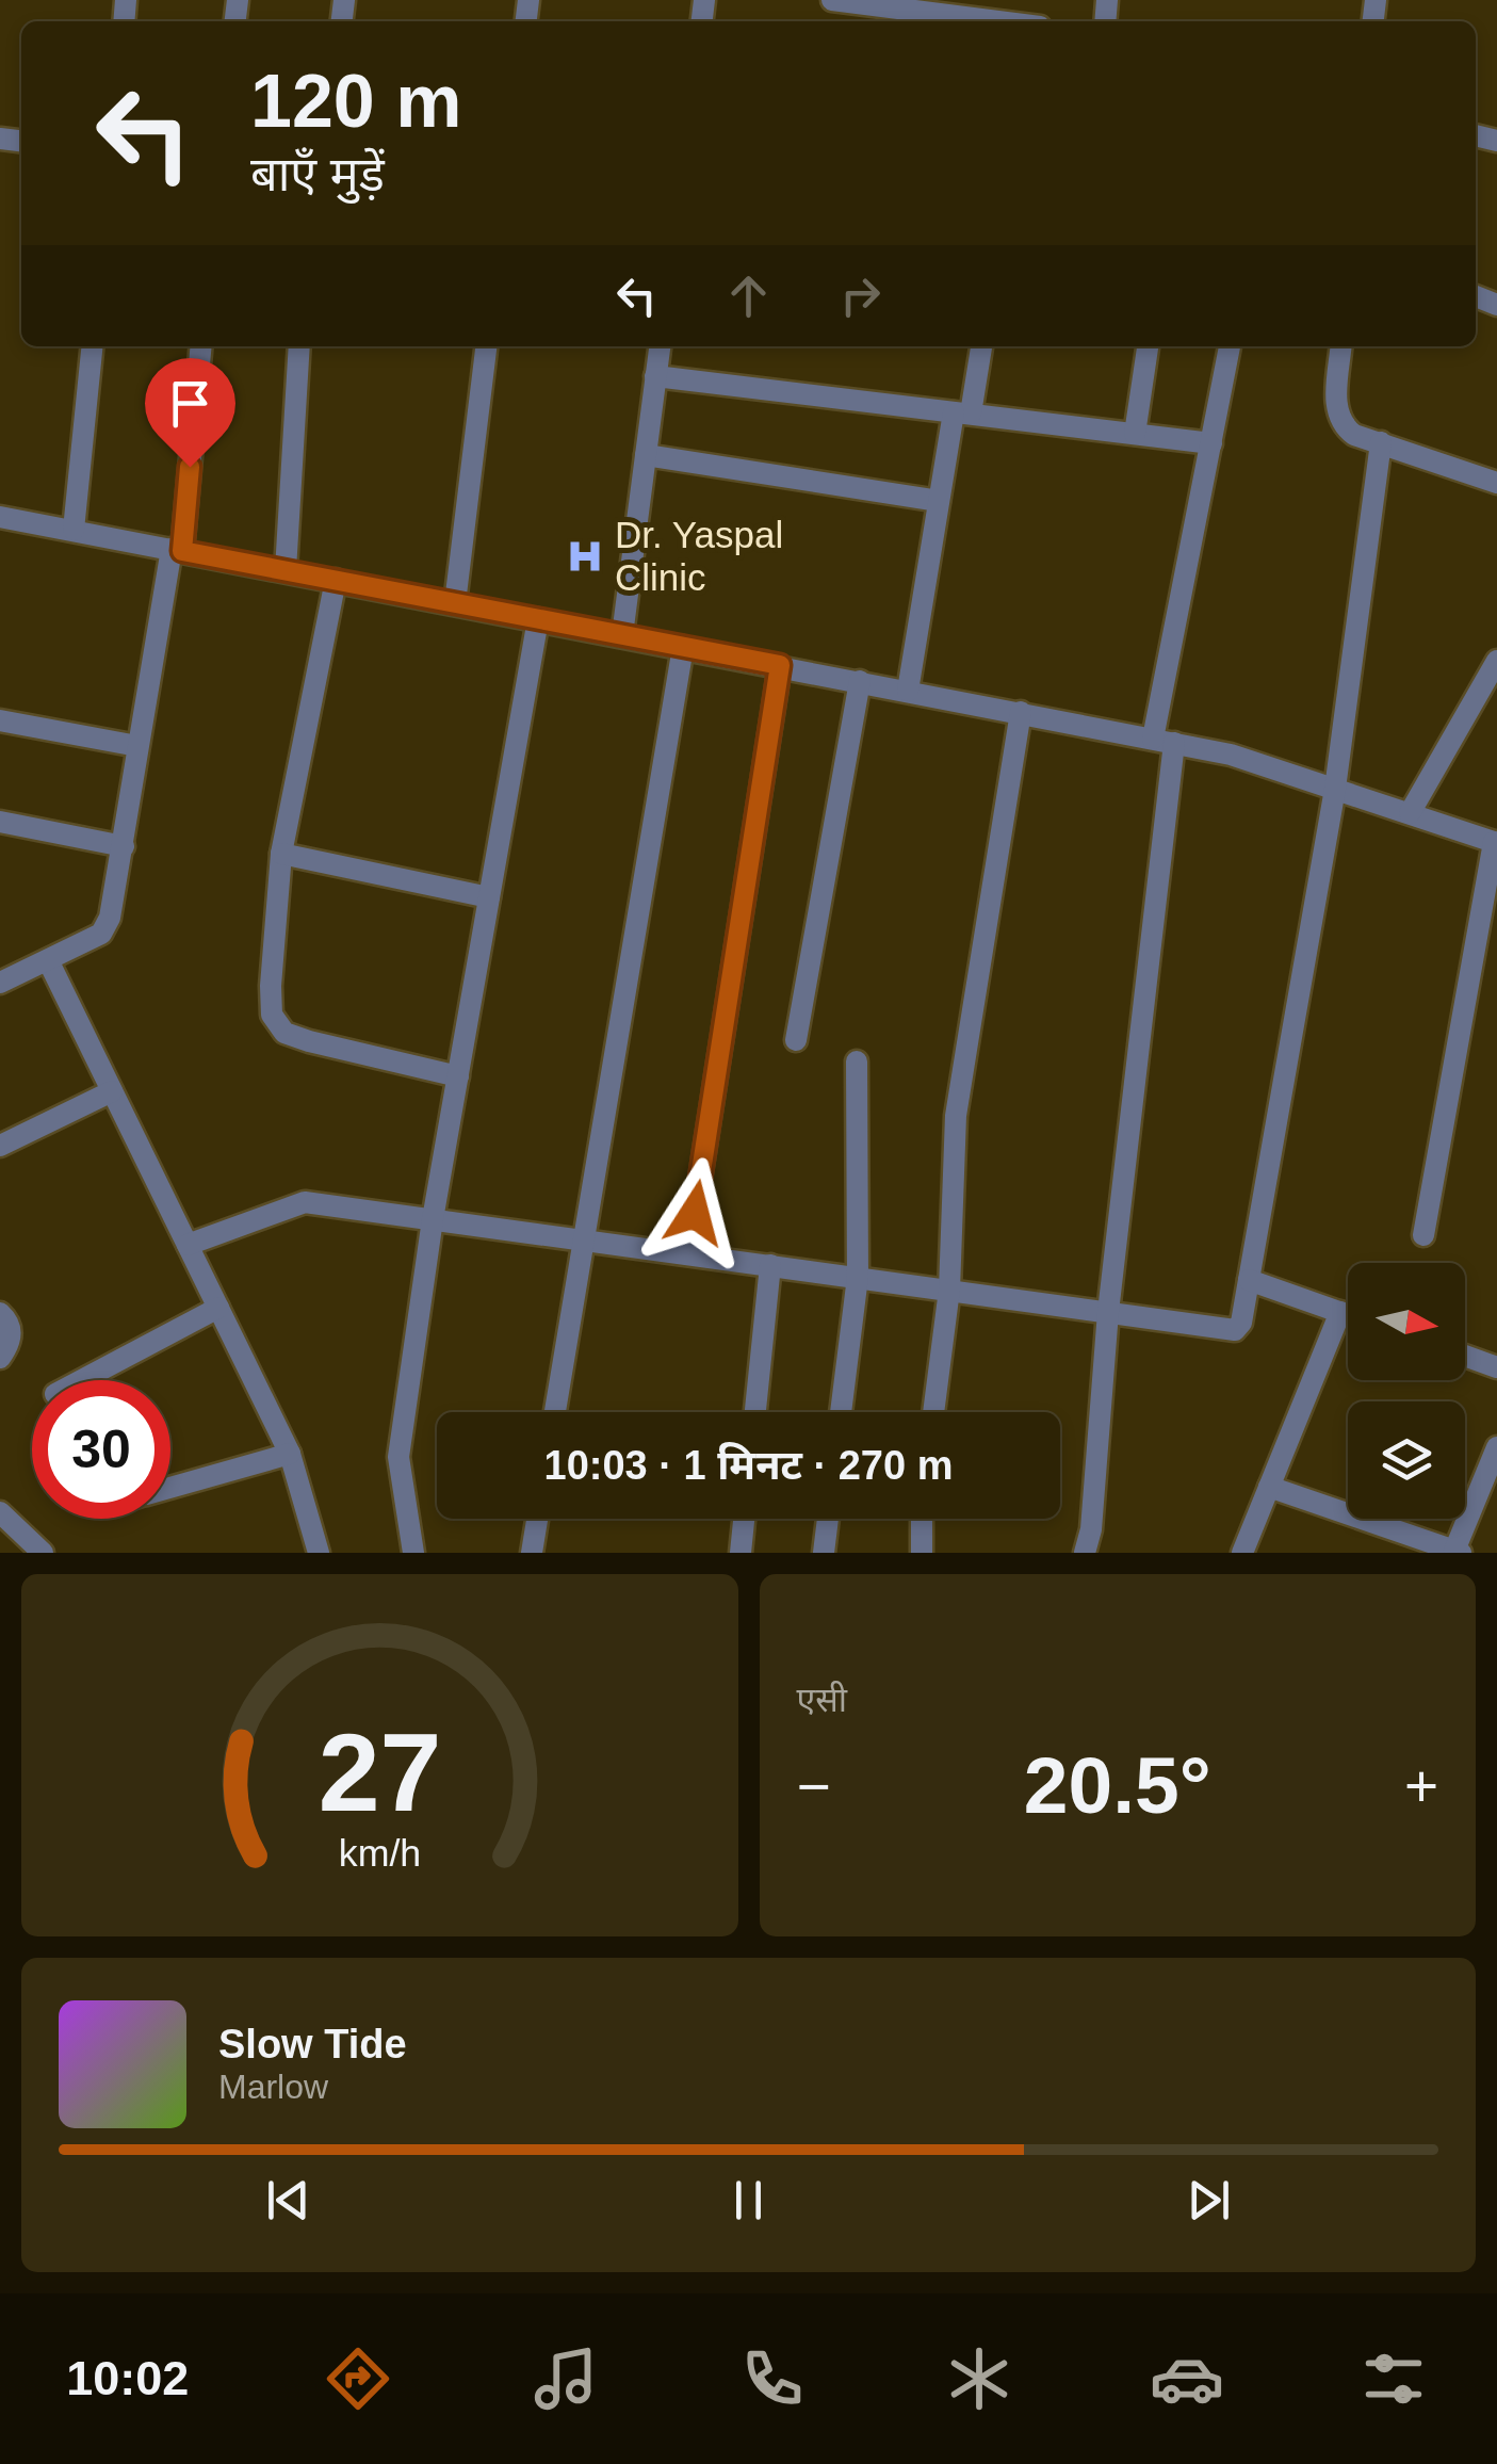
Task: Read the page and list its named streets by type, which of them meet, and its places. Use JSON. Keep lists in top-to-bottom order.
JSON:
{
  "places": {
    "hospital": ["Dr. Yaspal Clinic"]
  },
  "north": "right",
  "page": {
    "turn": ["120 m", "बाएँ मुड़ें"],
    "limit": "30",
    "trip": "10:03 · 1 मिनट · 270 m",
    "tile": "एसी",
    "heat": ["−", "20.5°", "+"],
    "song": ["Slow Tide", "Marlow"],
    "tabs": "10:02",
    "gauge": ["27", "km/h"]
  }
}
